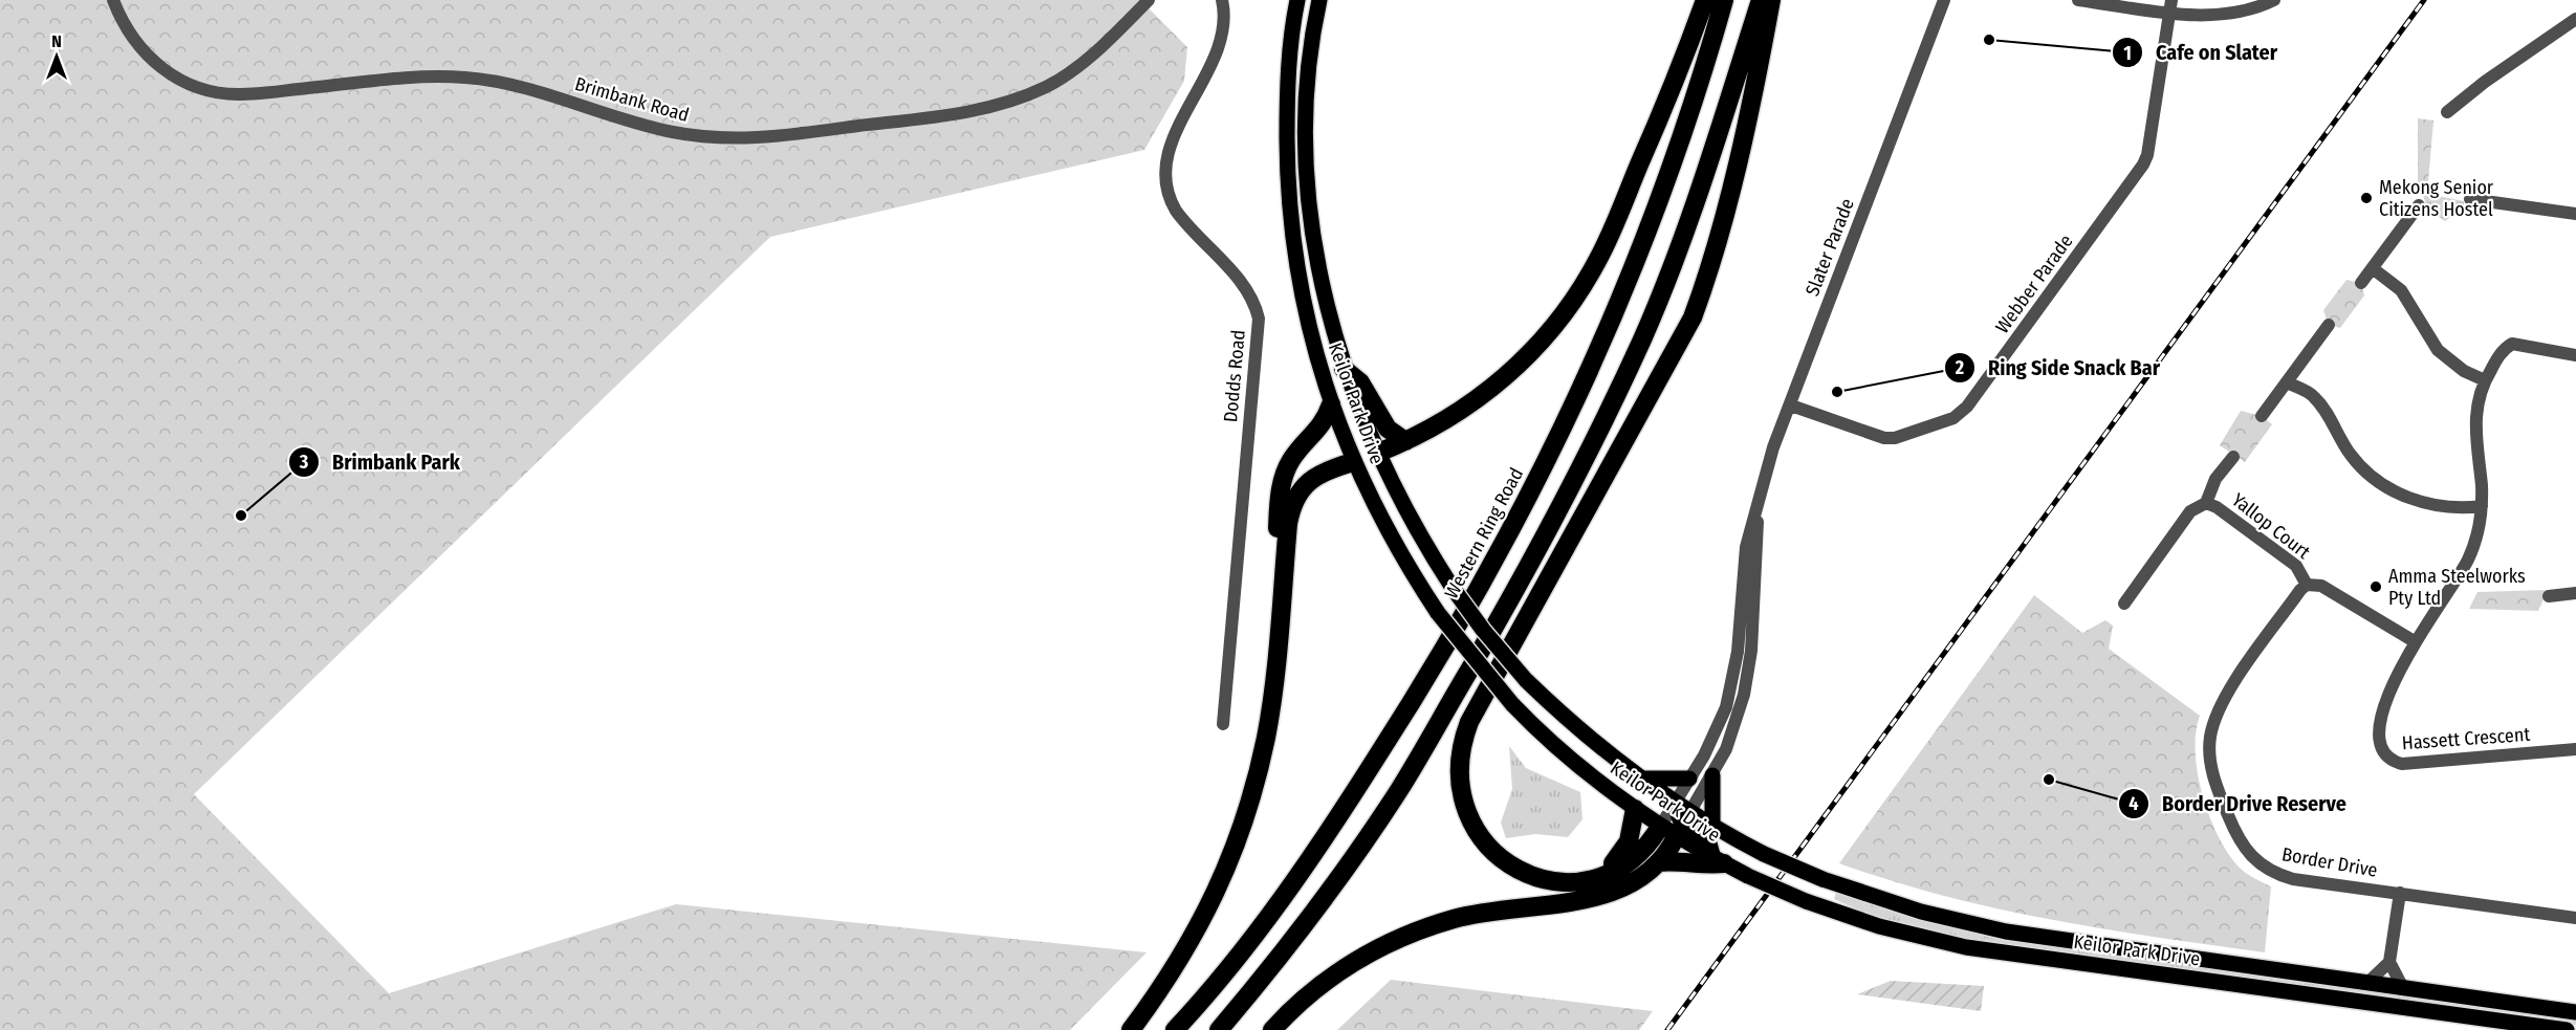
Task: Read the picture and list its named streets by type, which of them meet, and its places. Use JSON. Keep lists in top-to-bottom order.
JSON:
{
  "streets": {
    "highway": ["Western Ring Road"],
    "main road": ["Keilor Park Drive"],
    "street": [
      "Brimbank Road",
      "Slater Parade",
      "Webber Parade",
      "Dodds Road",
      "Yallop Court",
      "Hassett Crescent",
      "Border Drive"
    ]
  },
  "crossings": [
    ["Slater Parade", "Webber Parade"],
    ["Slater Parade", "Keilor Park Drive"],
    ["Yallop Court", "Border Drive"]
  ],
  "places": [
    "Cafe on Slater",
    "Mekong Senior Citizens Hostel",
    "Ring Side Snack Bar",
    "Brimbank Park",
    "Amma Steelworks Pty Ltd",
    "Border Drive Reserve"
  ],
  "north": "top"
}
